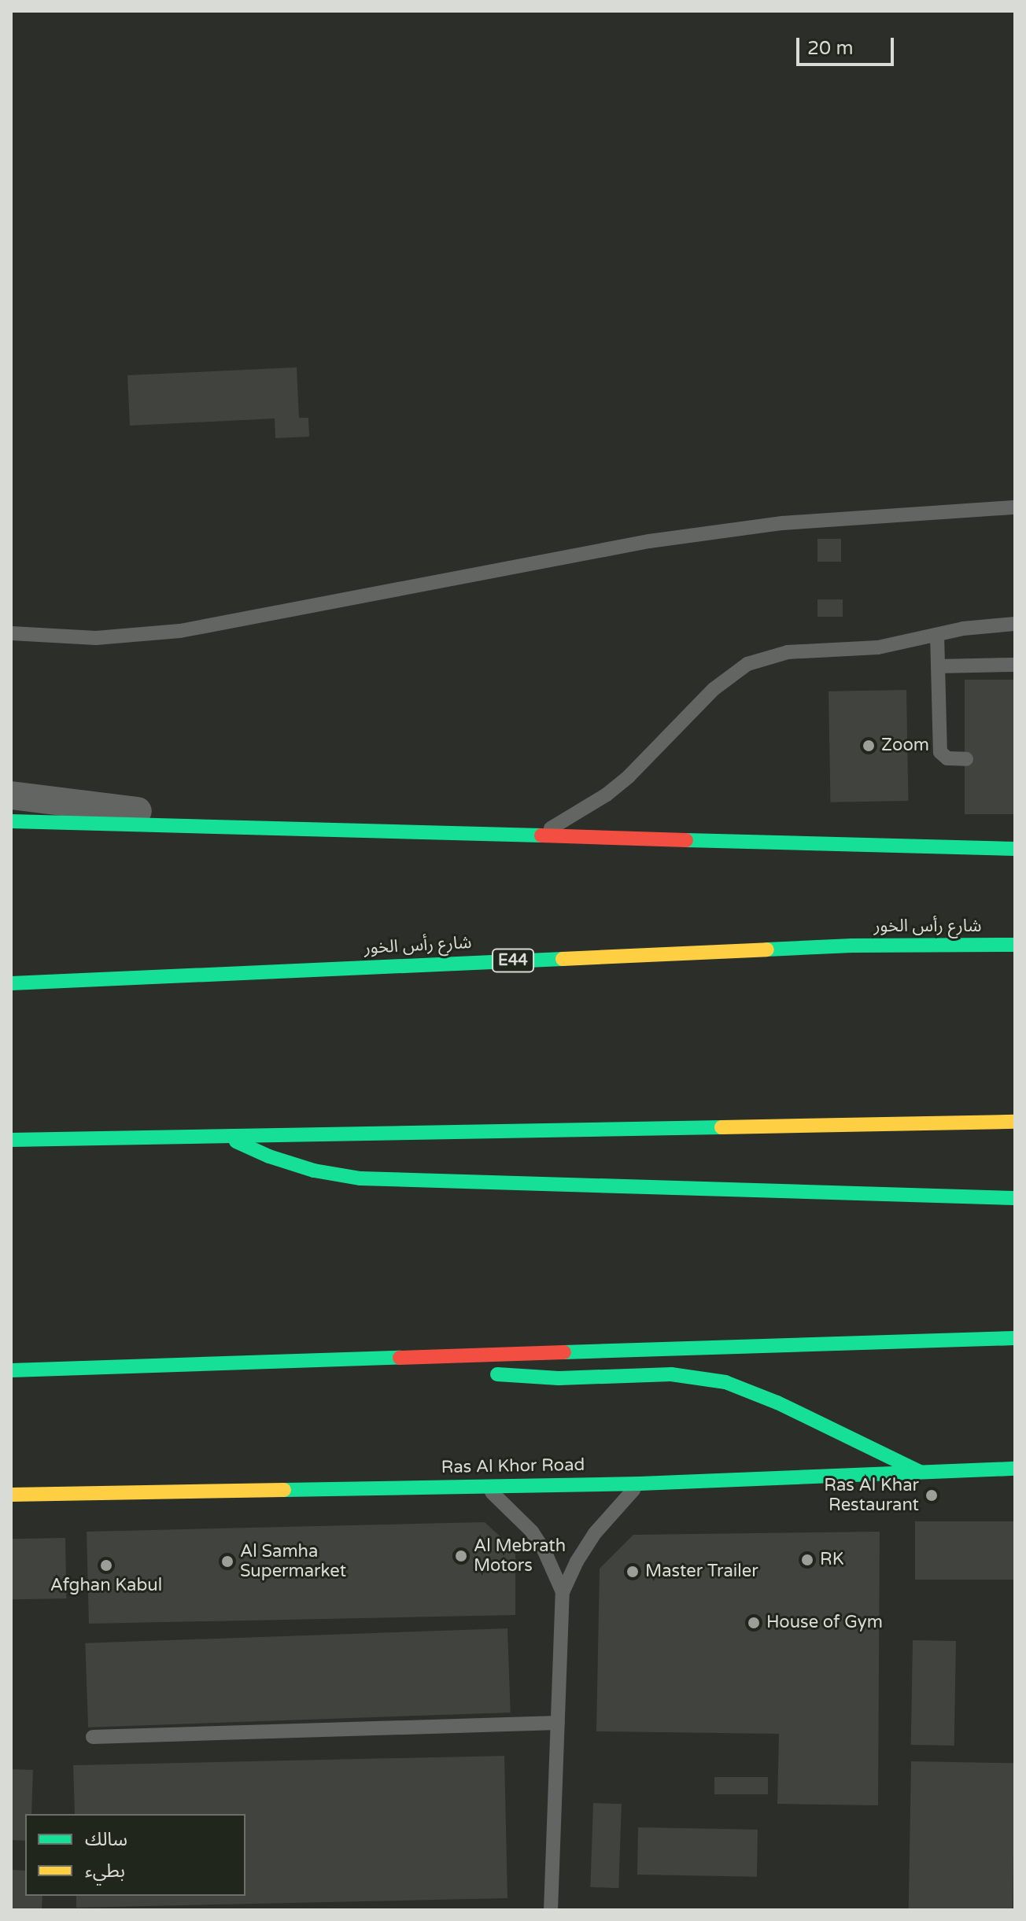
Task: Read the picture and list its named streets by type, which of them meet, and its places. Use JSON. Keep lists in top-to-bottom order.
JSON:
{
  "streets": {
    "main road": ["شارع رأس الخور", "E44", "Ras Al Khor Road"]
  },
  "places": [
    "Zoom",
    "Ras Al Khar Restaurant",
    "Al Mebrath Motors",
    "RK",
    "Al Samha Supermarket",
    "Afghan Kabul",
    "Master Trailer",
    "House of Gym"
  ],
  "legend": ["سالك", "بطيء"],
  "scale_bar": "20 m"
}
